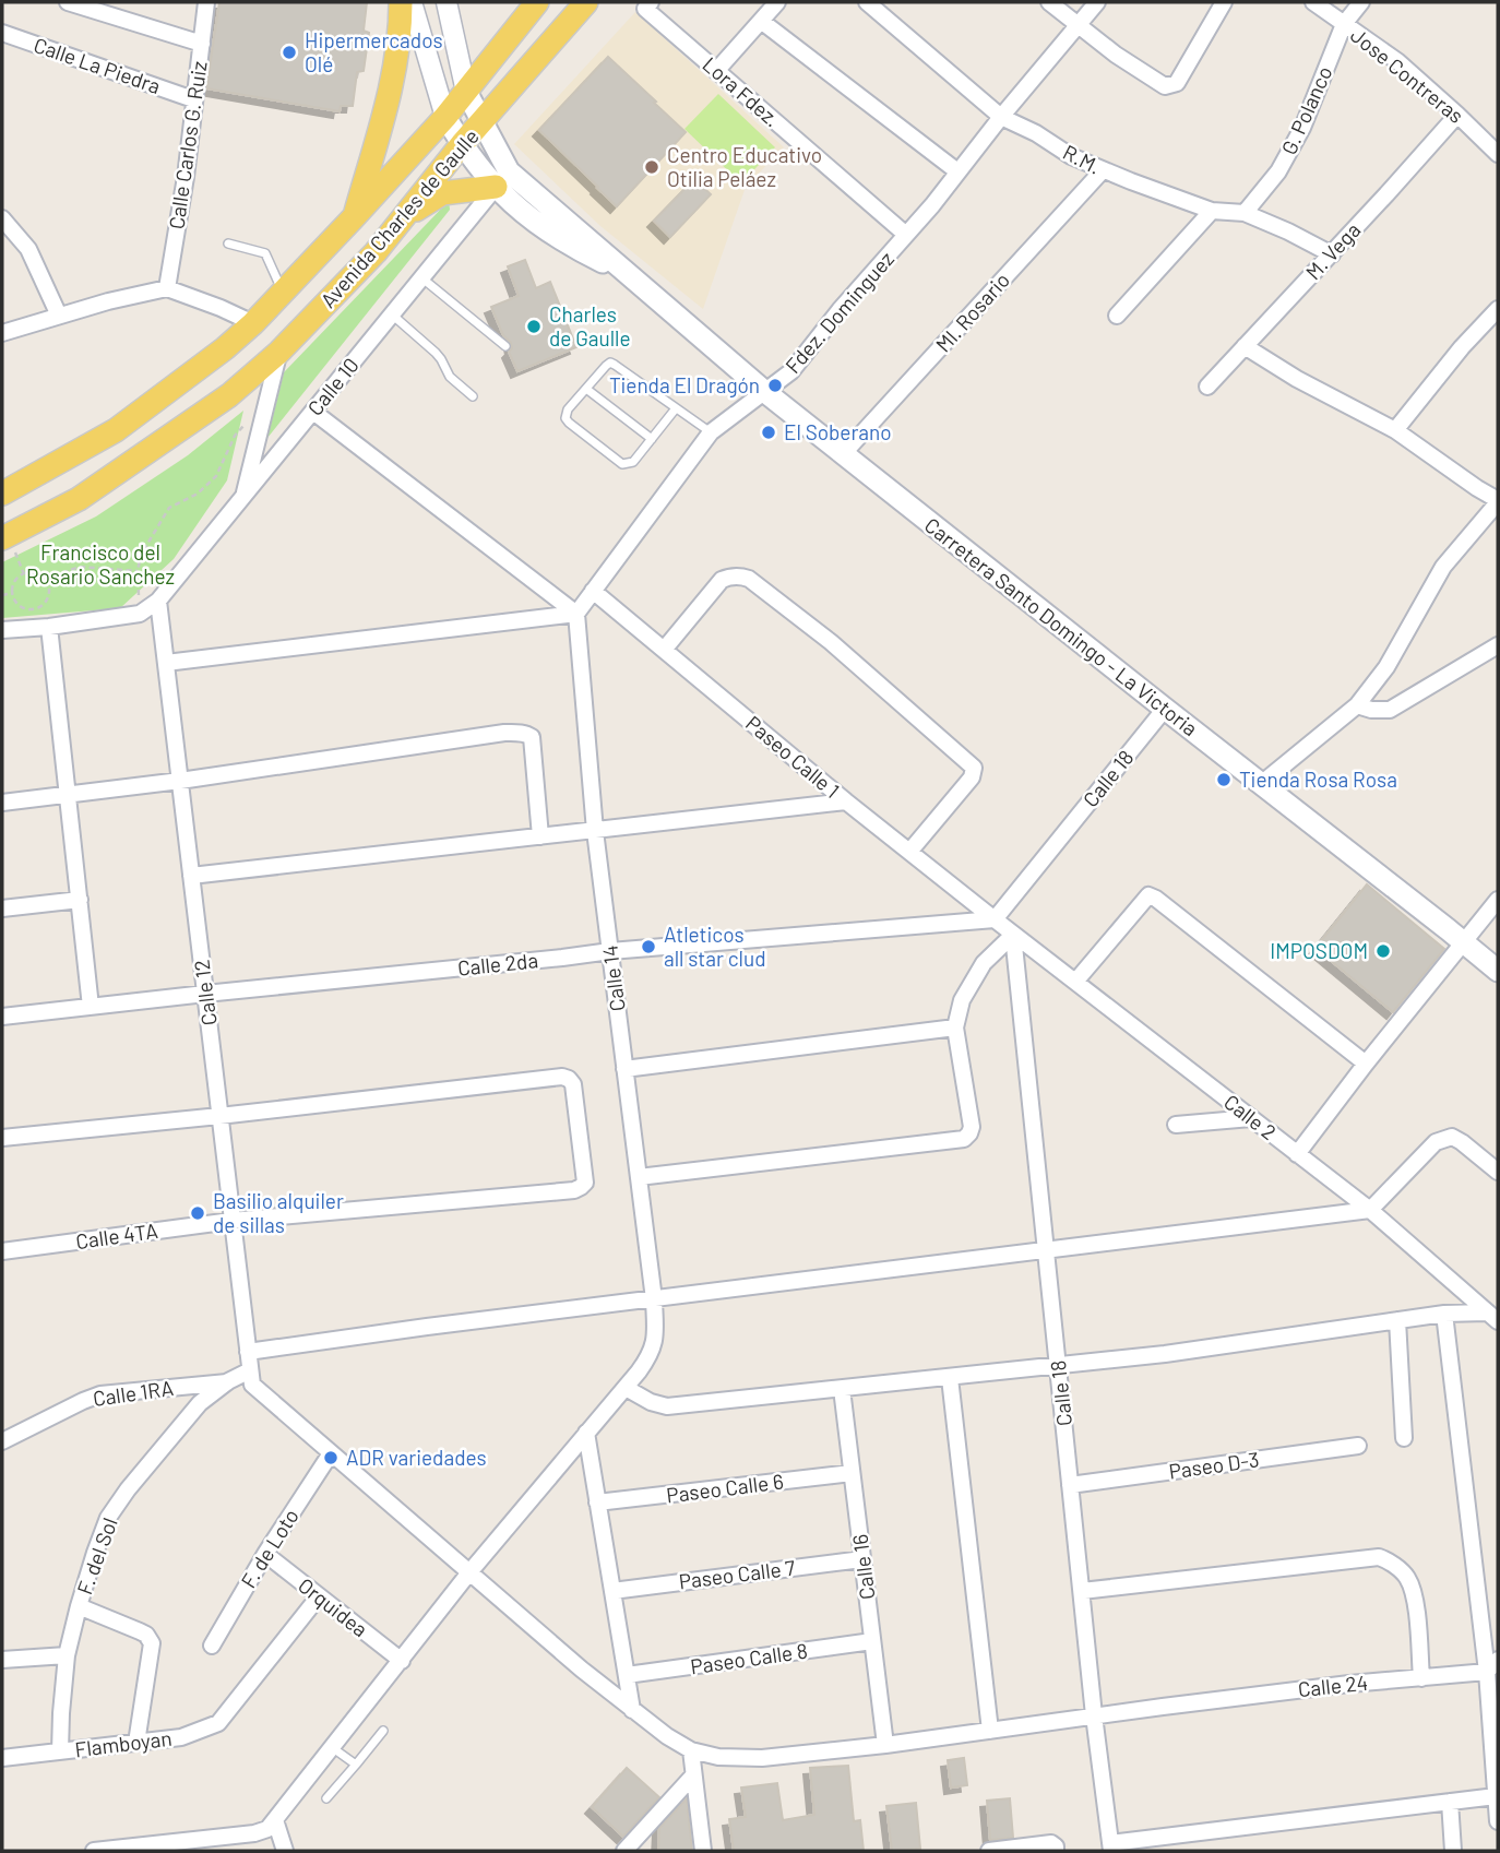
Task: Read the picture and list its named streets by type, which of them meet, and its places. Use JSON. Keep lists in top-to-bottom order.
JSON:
{
  "streets": {
    "main road": ["Avenida Charles de Gaulle", "Carretera Santo Domingo - La Victoria"],
    "street": [
      "Calle La Piedra",
      "Jose Contreras",
      "Lora Fdez.",
      "G. Polanco",
      "Calle Carlos G. Ruiz",
      "R.M.",
      "M. Vega",
      "Fdez. Dominguez",
      "Ml. Rosario",
      "Calle 10",
      "Paseo Calle 1",
      "Calle 18",
      "Calle 2da",
      "Calle 14",
      "Calle 12",
      "Calle 2",
      "Calle 4TA",
      "Calle 1RA",
      "Paseo D-3",
      "Paseo Calle 6",
      "F. de Loto",
      "F. del Sol",
      "Calle 16",
      "Paseo Calle 7",
      "Orquidea",
      "Paseo Calle 8",
      "Calle 24",
      "Flamboyan"
    ]
  },
  "crossings": [
    ["Calle La Piedra", "Calle Carlos G. Ruiz"],
    ["Jose Contreras", "G. Polanco"],
    ["Jose Contreras", "M. Vega"],
    ["Lora Fdez.", "Fdez. Dominguez"],
    ["G. Polanco", "R.M."],
    ["R.M.", "M. Vega"],
    ["R.M.", "Fdez. Dominguez"],
    ["R.M.", "Ml. Rosario"],
    ["Avenida Charles de Gaulle", "Carretera Santo Domingo - La Victoria"],
    ["Fdez. Dominguez", "Carretera Santo Domingo - La Victoria"],
    ["Fdez. Dominguez", "Paseo Calle 1"],
    ["Fdez. Dominguez", "Calle 14"],
    ["Ml. Rosario", "Carretera Santo Domingo - La Victoria"],
    ["Calle 10", "Carretera Santo Domingo - La Victoria"],
    ["Calle 10", "Calle 12"],
    ["Carretera Santo Domingo - La Victoria", "Calle 18"],
    ["Paseo Calle 1", "Calle 18"],
    ["Paseo Calle 1", "Calle 2da"],
    ["Paseo Calle 1", "Calle 2"],
    ["Calle 18", "Calle 2da"],
    ["Calle 18", "Calle 2"],
    ["Calle 18", "Paseo D-3"],
    ["Calle 18", "Calle 24"],
    ["Calle 2da", "Calle 14"],
    ["Calle 2da", "Calle 12"],
    ["Calle 2da", "Calle 2"],
    ["Calle 12", "Calle 4TA"],
    ["Calle 12", "F. del Sol"],
    ["Calle 1RA", "F. del Sol"],
    ["Paseo Calle 6", "Calle 16"],
    ["F. de Loto", "Orquidea"],
    ["F. del Sol", "Flamboyan"],
    ["Calle 16", "Paseo Calle 7"],
    ["Calle 16", "Paseo Calle 8"],
    ["Calle 16", "Calle 24"],
    ["Orquidea", "Flamboyan"]
  ],
  "parks": ["Francisco del Rosario Sanchez"],
  "places": [
    "Hipermercados Olé",
    "Centro Educativo Otilia Peláez",
    "Charles de Gaulle",
    "Tienda El Dragón",
    "El Soberano",
    "Tienda Rosa Rosa",
    "Atleticos all star clud",
    "IMPOSDOM",
    "Basilio alquiler de sillas",
    "ADR variedades"
  ]
}
